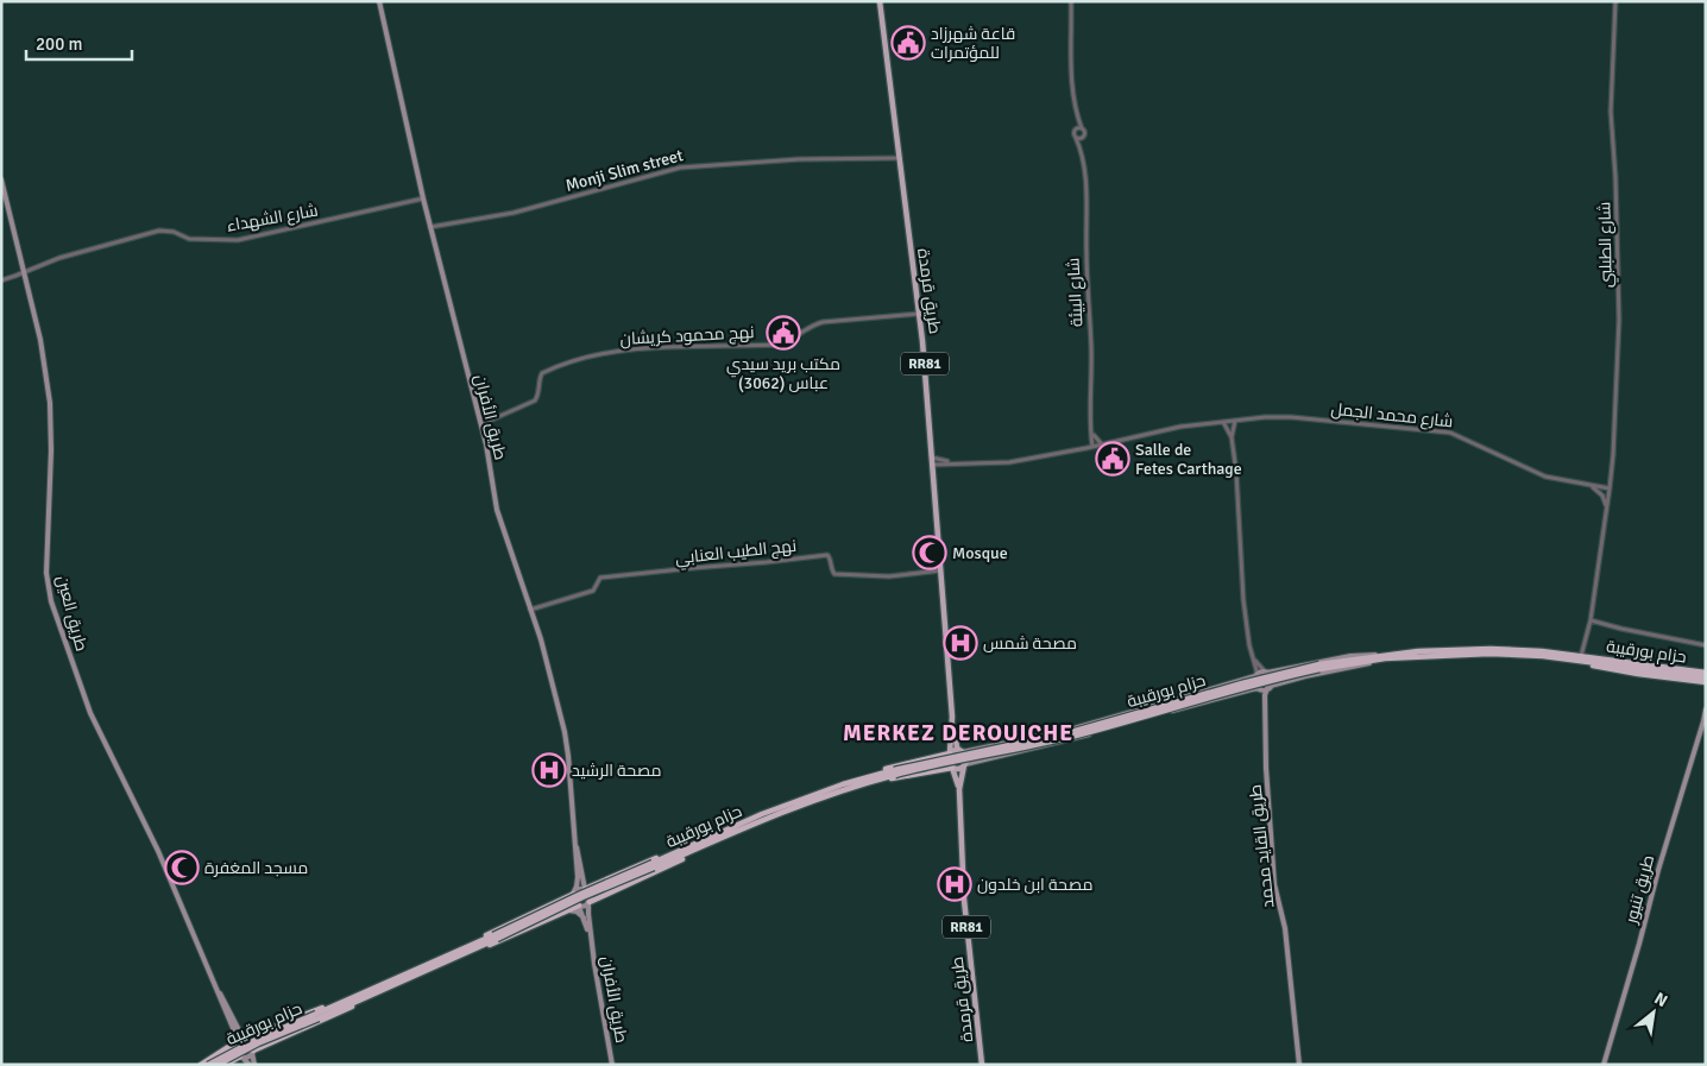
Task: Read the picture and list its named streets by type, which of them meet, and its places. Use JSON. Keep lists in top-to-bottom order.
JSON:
{
  "streets": {
    "highway": ["حزام بورقيبة"],
    "main road": [
      "طريق قرمدة",
      "RR81",
      "طريق الأفران",
      "طريق العين",
      "طريق القايد محمد",
      "طريق تنيور"
    ],
    "street": [
      "Monji Slim street",
      "شارع الشهداء",
      "شارع الطبلبي",
      "شارع البيئة",
      "نهج محمود كريشان",
      "شارع محمد الجمل",
      "نهج الطيب العنابي"
    ]
  },
  "crossings": [
    ["Monji Slim street", "طريق قرمدة"],
    ["Monji Slim street", "طريق الأفران"],
    ["شارع الشهداء", "طريق الأفران"],
    ["شارع الشهداء", "طريق العين"],
    ["شارع الطبلبي", "شارع محمد الجمل"],
    ["طريق قرمدة", "نهج محمود كريشان"],
    ["طريق قرمدة", "RR81"],
    ["طريق قرمدة", "شارع محمد الجمل"],
    ["طريق قرمدة", "نهج الطيب العنابي"],
    ["طريق قرمدة", "حزام بورقيبة"],
    ["شارع البيئة", "شارع محمد الجمل"],
    ["نهج محمود كريشان", "طريق الأفران"],
    ["RR81", "حزام بورقيبة"],
    ["طريق الأفران", "نهج الطيب العنابي"],
    ["حزام بورقيبة", "طريق القايد محمد"]
  ],
  "districts": ["MERKEZ DEROUICHE"],
  "places": {
    "public building": ["قاعة شهرزاد للمؤتمرات", "مكتب بريد سيدي عباس (3062)", "Salle de Fetes Carthage"],
    "mosque": ["Mosque", "مسجد المغفرة"],
    "hospital": ["مصحة شمس", "مصحة الرشيد", "مصحة ابن خلدون"]
  },
  "scale_bar": "200 m",
  "north": "top right"
}
